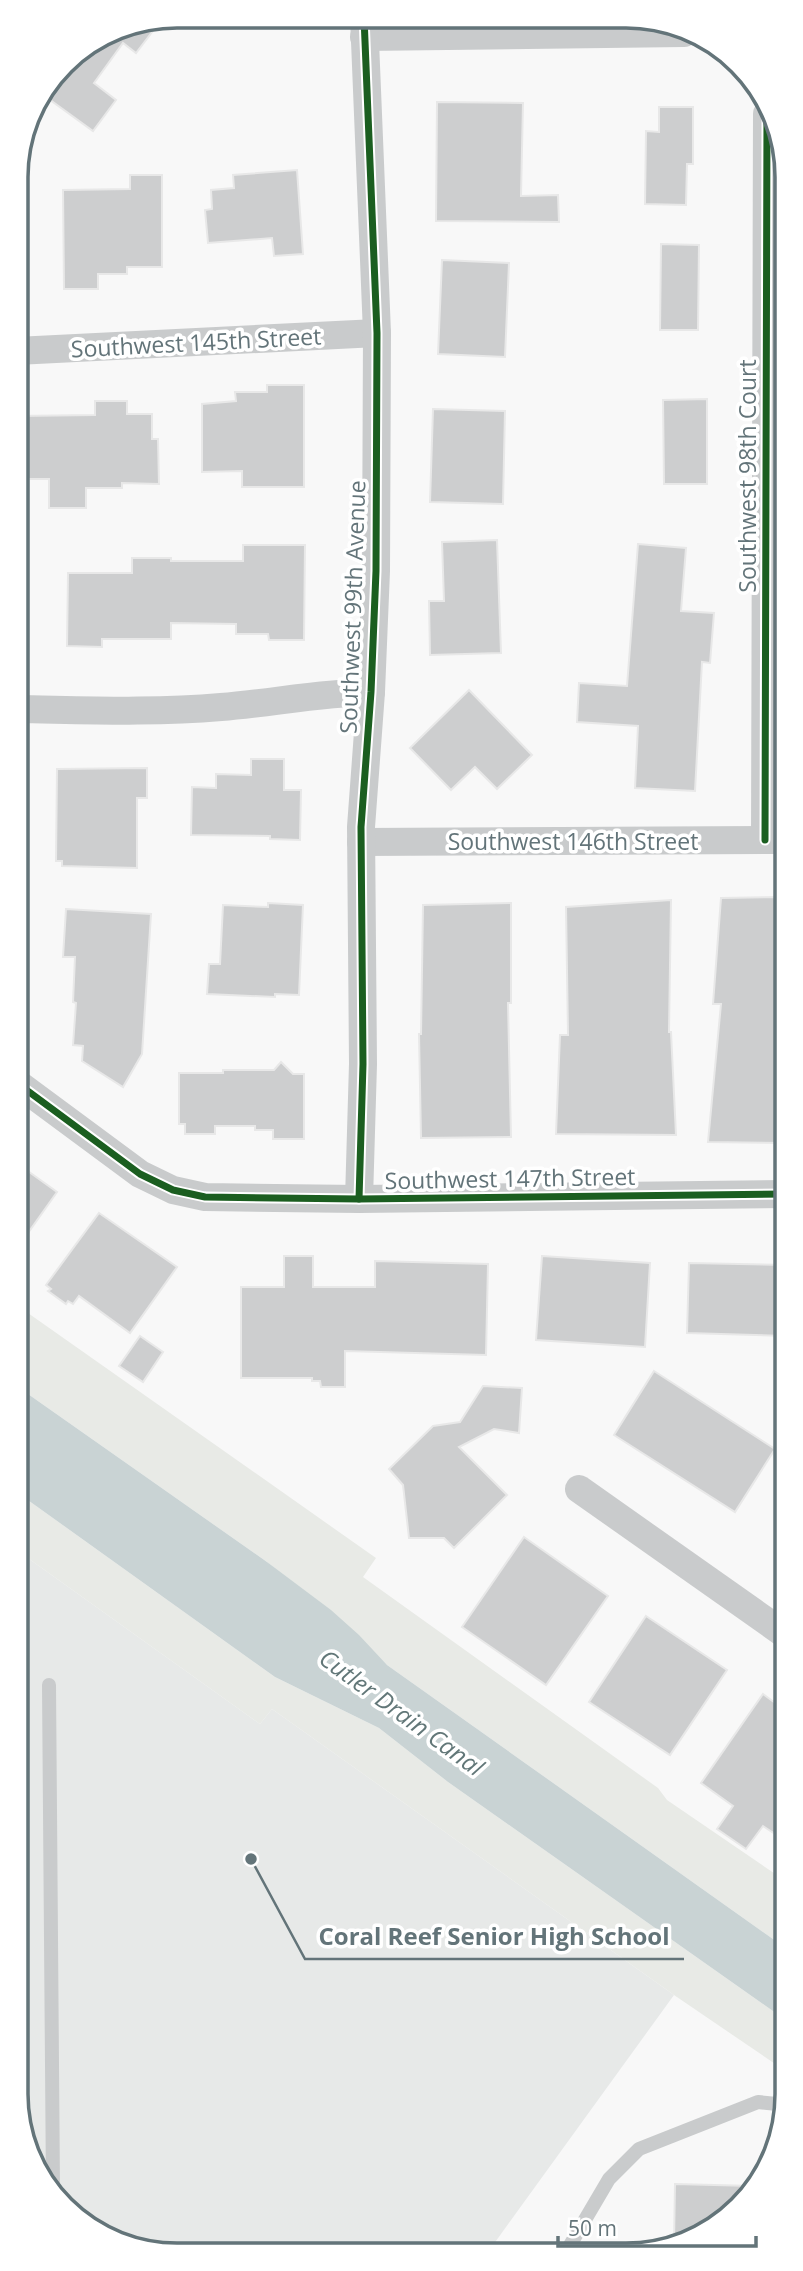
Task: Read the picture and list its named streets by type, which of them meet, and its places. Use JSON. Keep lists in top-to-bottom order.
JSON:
{
  "streets": {
    "street": [
      "Southwest 145th Street",
      "Southwest 98th Court",
      "Southwest 99th Avenue",
      "Southwest 146th Street",
      "Southwest 147th Street"
    ]
  },
  "crossings": [
    ["Southwest 145th Street", "Southwest 99th Avenue"],
    ["Southwest 98th Court", "Southwest 146th Street"],
    ["Southwest 99th Avenue", "Southwest 146th Street"],
    ["Southwest 99th Avenue", "Southwest 147th Street"]
  ],
  "water": ["Cutler Drain Canal"],
  "places": ["Coral Reef Senior High School"],
  "scale_bar": "50 m"
}
